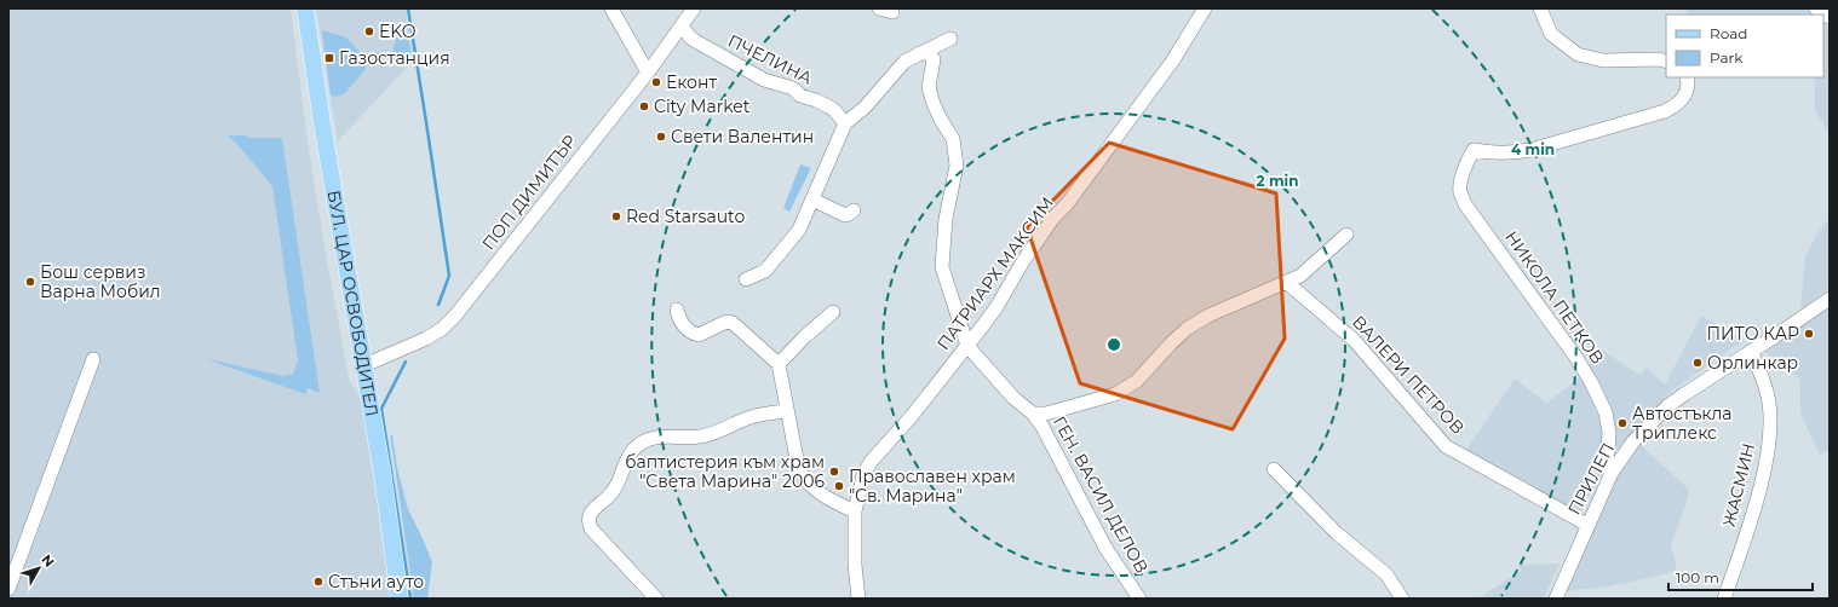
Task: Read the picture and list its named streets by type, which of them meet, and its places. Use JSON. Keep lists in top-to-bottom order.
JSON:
{
  "streets": {
    "main road": ["БУЛ. ЦАР ОСВОБОДИТЕЛ"],
    "street": [
      "ПЧЕЛИНА",
      "ПОП ДИМИТЪР",
      "ПАТРИАРХ МАКСИМ",
      "НИКОЛА ПЕТКОВ",
      "ВАЛЕРИ ПЕТРОВ",
      "ПРИЛЕП",
      "ЖАСМИН",
      "ГЕН. ВАСИЛ ДЕЛОВ"
    ]
  },
  "crossings": [
    ["ПЧЕЛИНА", "ПОП ДИМИТЪР"],
    ["ПОП ДИМИТЪР", "БУЛ. ЦАР ОСВОБОДИТЕЛ"],
    ["ПАТРИАРХ МАКСИМ", "ГЕН. ВАСИЛ ДЕЛОВ"],
    ["НИКОЛА ПЕТКОВ", "ПРИЛЕП"],
    ["ВАЛЕРИ ПЕТРОВ", "ПРИЛЕП"],
    ["ПРИЛЕП", "ЖАСМИН"]
  ],
  "places": {
    "other": [
      "EKO",
      "Еконт",
      "City Market",
      "Свети Валентин",
      "Red Starsauto",
      "Бош сервиз Варна Мобил",
      "ПИТО КАР",
      "Орлинкар",
      "Автостъкла Триплекс",
      "баптистерия към храм \"Света Марина\" 2006",
      "Православен храм \"Св. Марина\"",
      "Стъни ауто"
    ],
    "transit": ["Газoстанция"]
  },
  "legend": ["Road", "Park"],
  "scale_bar": "100 m",
  "north": "top right",
  "rings": ["4 min", "2 min"]
}
